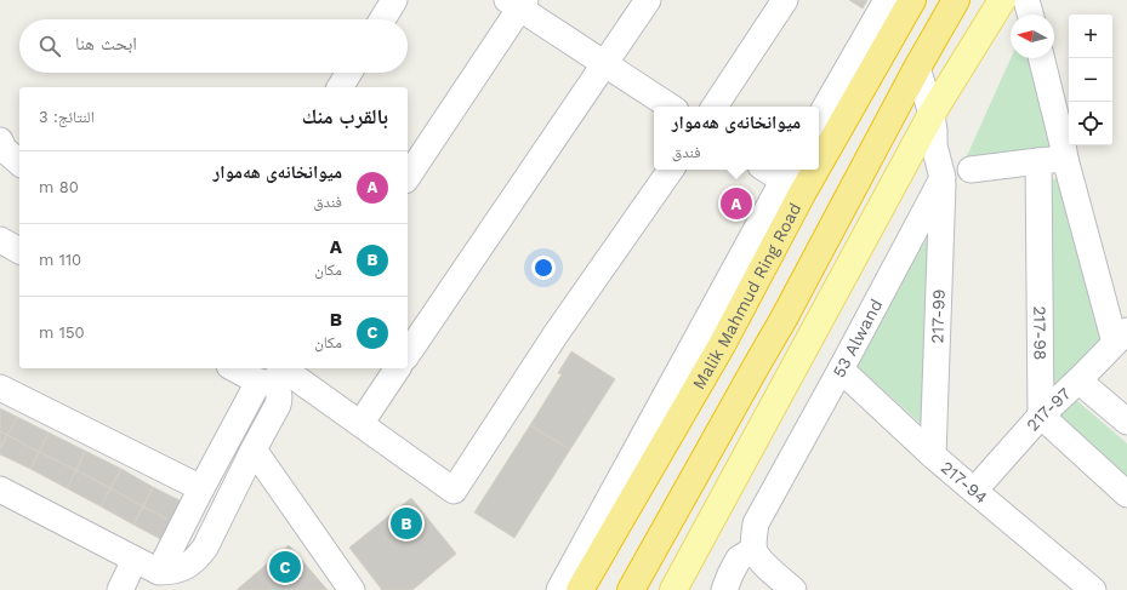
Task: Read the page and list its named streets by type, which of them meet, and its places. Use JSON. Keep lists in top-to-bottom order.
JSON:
{
  "streets": {
    "highway": ["Malik Mahmud Ring Road"],
    "street": [
      "217-99",
      "217-98",
      "53 Alwand",
      "217-97",
      "217-94"
    ]
  },
  "crossings": [
    ["217-99", "53 Alwand"],
    ["217-99", "217-94"],
    ["217-98", "217-97"],
    ["53 Alwand", "217-94"],
    ["217-97", "217-94"]
  ],
  "north": "left",
  "page": {
    "map_buttons": ["+", "−"],
    "search": "ابحث هنا",
    "heading": ["بالقرب منك", "النتائج: 3"],
    "popup": ["میوانخانەی هەموار", "فندق"],
    "list": [
      {
        "mark": "A",
        "name": "میوانخانەی هەموار",
        "note": "فندق",
        "value": "80 m"
      },
      {
        "mark": "B",
        "name": "A",
        "note": "مكان",
        "value": "110 m"
      },
      {
        "mark": "C",
        "name": "B",
        "note": "مكان",
        "value": "150 m"
      }
    ],
    "pins": ["A", "B", "C"]
  }
}
